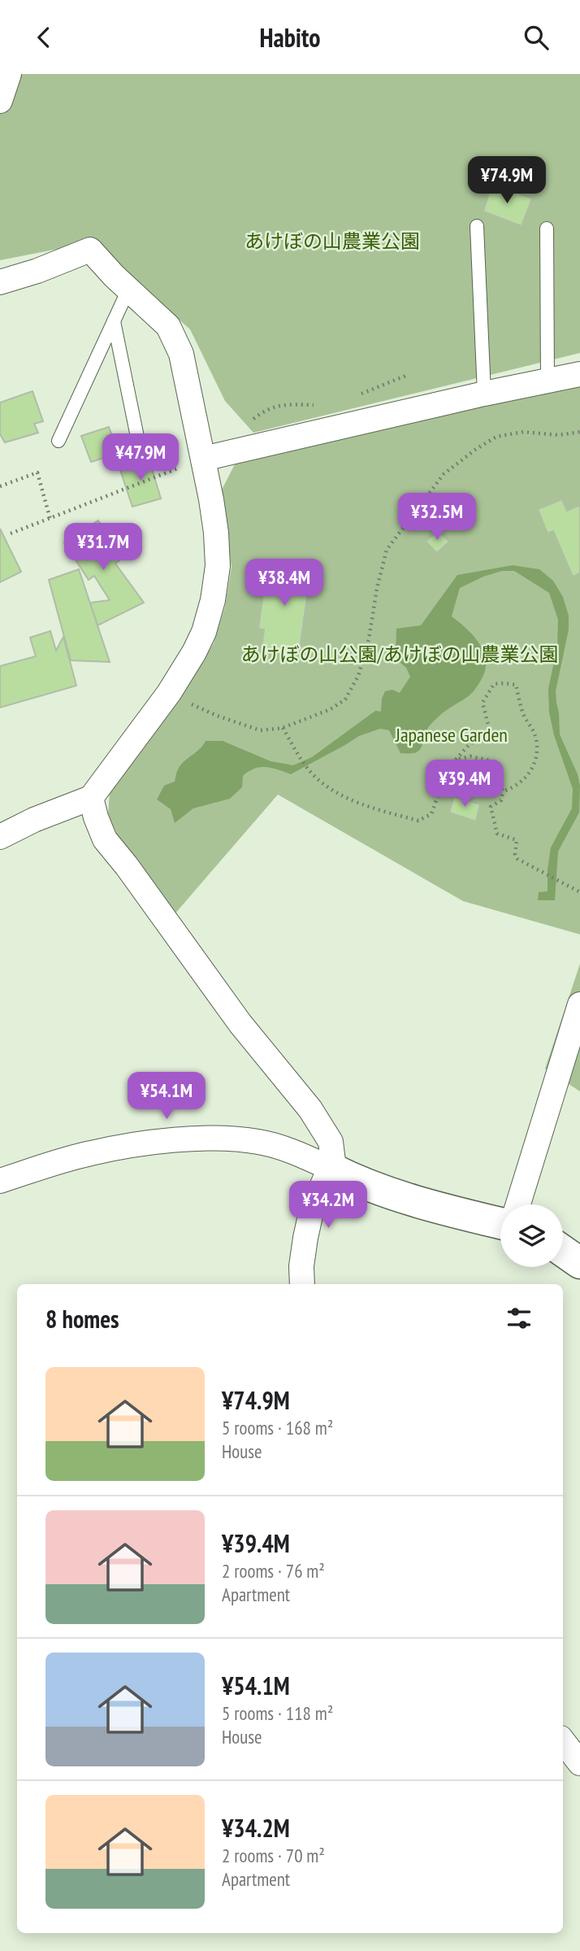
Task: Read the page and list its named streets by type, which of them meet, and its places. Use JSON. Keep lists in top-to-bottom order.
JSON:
{
  "parks": ["あけぼの山農業公園", "あけぼの山公園/あけぼの山農業公園", "Japanese Garden"],
  "page": {
    "header": "Habito",
    "price": [
      "¥74.9M",
      "¥47.9M",
      "¥32.5M",
      "¥31.7M",
      "¥38.4M",
      "¥39.4M",
      "¥54.1M",
      "¥34.2M"
    ],
    "heading": "8 homes",
    "list": [
      {
        "name": "¥74.9M",
        "note": "5 rooms · 168 m² · House"
      },
      {
        "name": "¥39.4M",
        "note": "2 rooms · 76 m² · Apartment"
      },
      {
        "name": "¥54.1M",
        "note": "5 rooms · 118 m² · House"
      },
      {
        "name": "¥34.2M",
        "note": "2 rooms · 70 m² · Apartment"
      }
    ]
  }
}
